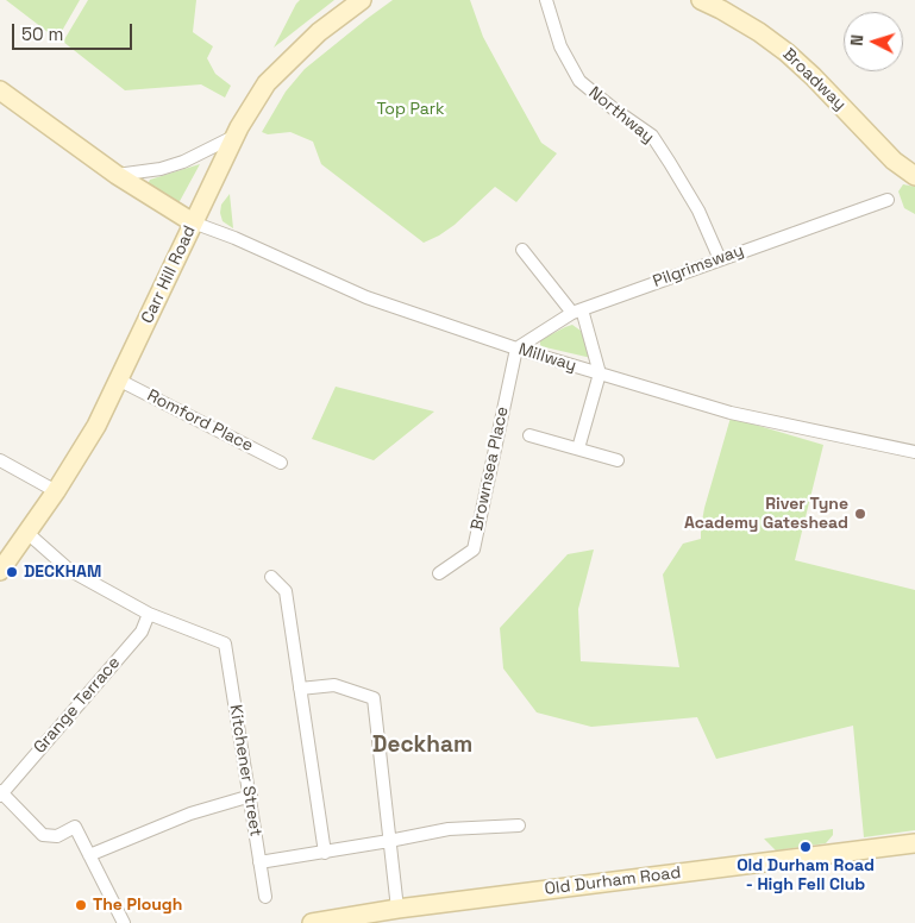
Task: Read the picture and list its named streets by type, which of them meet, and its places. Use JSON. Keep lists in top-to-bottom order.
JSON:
{
  "streets": {
    "street": [
      "Broadway",
      "Northway",
      "Pilgrimsway",
      "Carr Hill Road",
      "Millway",
      "Romford Place",
      "Brownsea Place",
      "Grange Terrace",
      "Kitchener Street",
      "Old Durham Road"
    ]
  },
  "crossings": [
    ["Northway", "Pilgrimsway"],
    ["Pilgrimsway", "Millway"],
    ["Pilgrimsway", "Brownsea Place"],
    ["Carr Hill Road", "Millway"],
    ["Carr Hill Road", "Romford Place"],
    ["Millway", "Brownsea Place"],
    ["Grange Terrace", "Kitchener Street"]
  ],
  "districts": ["Deckham"],
  "parks": ["Top Park"],
  "places": [
    "River Tyne Academy Gateshead",
    "DECKHAM",
    "Old Durham Road - High Fell Club",
    "The Plough"
  ],
  "scale_bar": "50 m",
  "north": "left"
}
